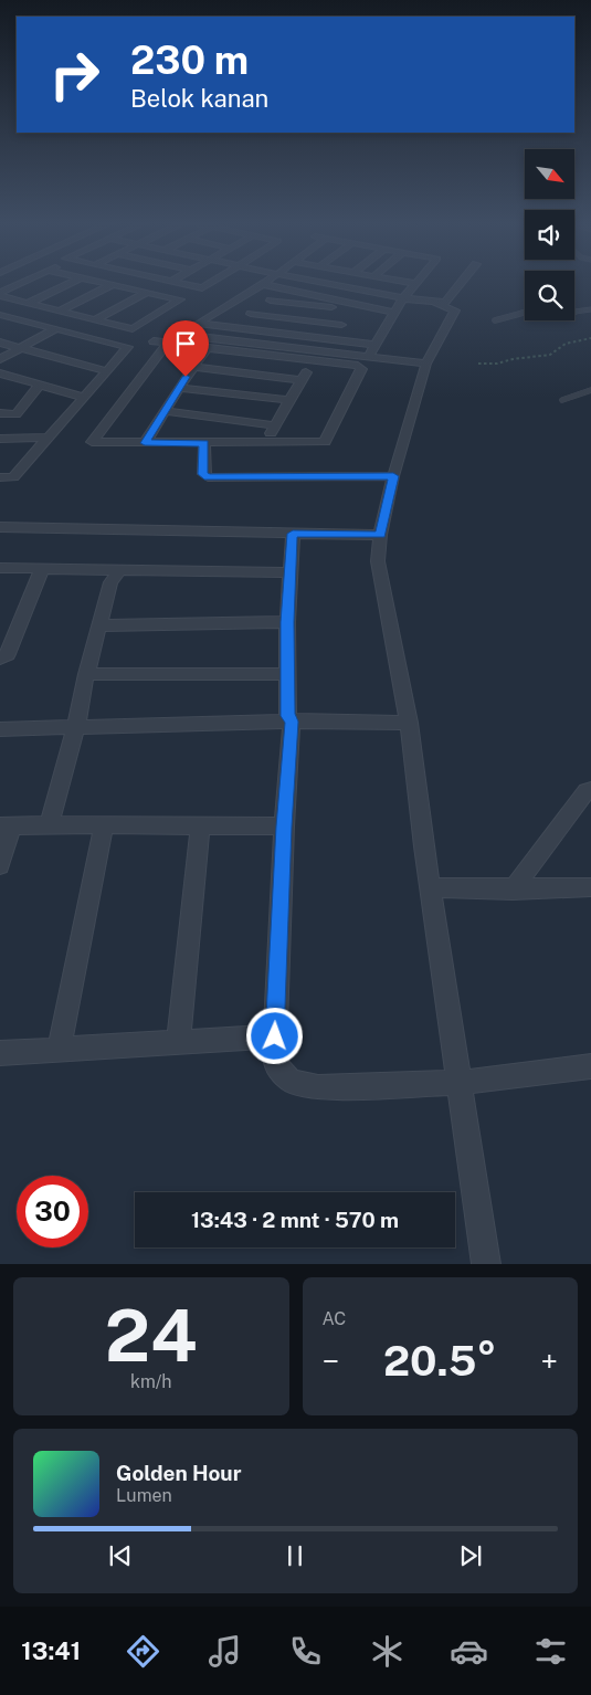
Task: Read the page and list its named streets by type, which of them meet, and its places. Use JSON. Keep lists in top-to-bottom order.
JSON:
{
  "north": "bottom right",
  "page": {
    "turn": ["230 m", "Belok kanan"],
    "limit": "30",
    "trip": "13:43 · 2 mnt · 570 m",
    "tile": [
      ["24", "km/h"],
      "AC"
    ],
    "heat": ["−", "20.5°", "+"],
    "song": ["Golden Hour", "Lumen"],
    "tabs": "13:41"
  }
}
